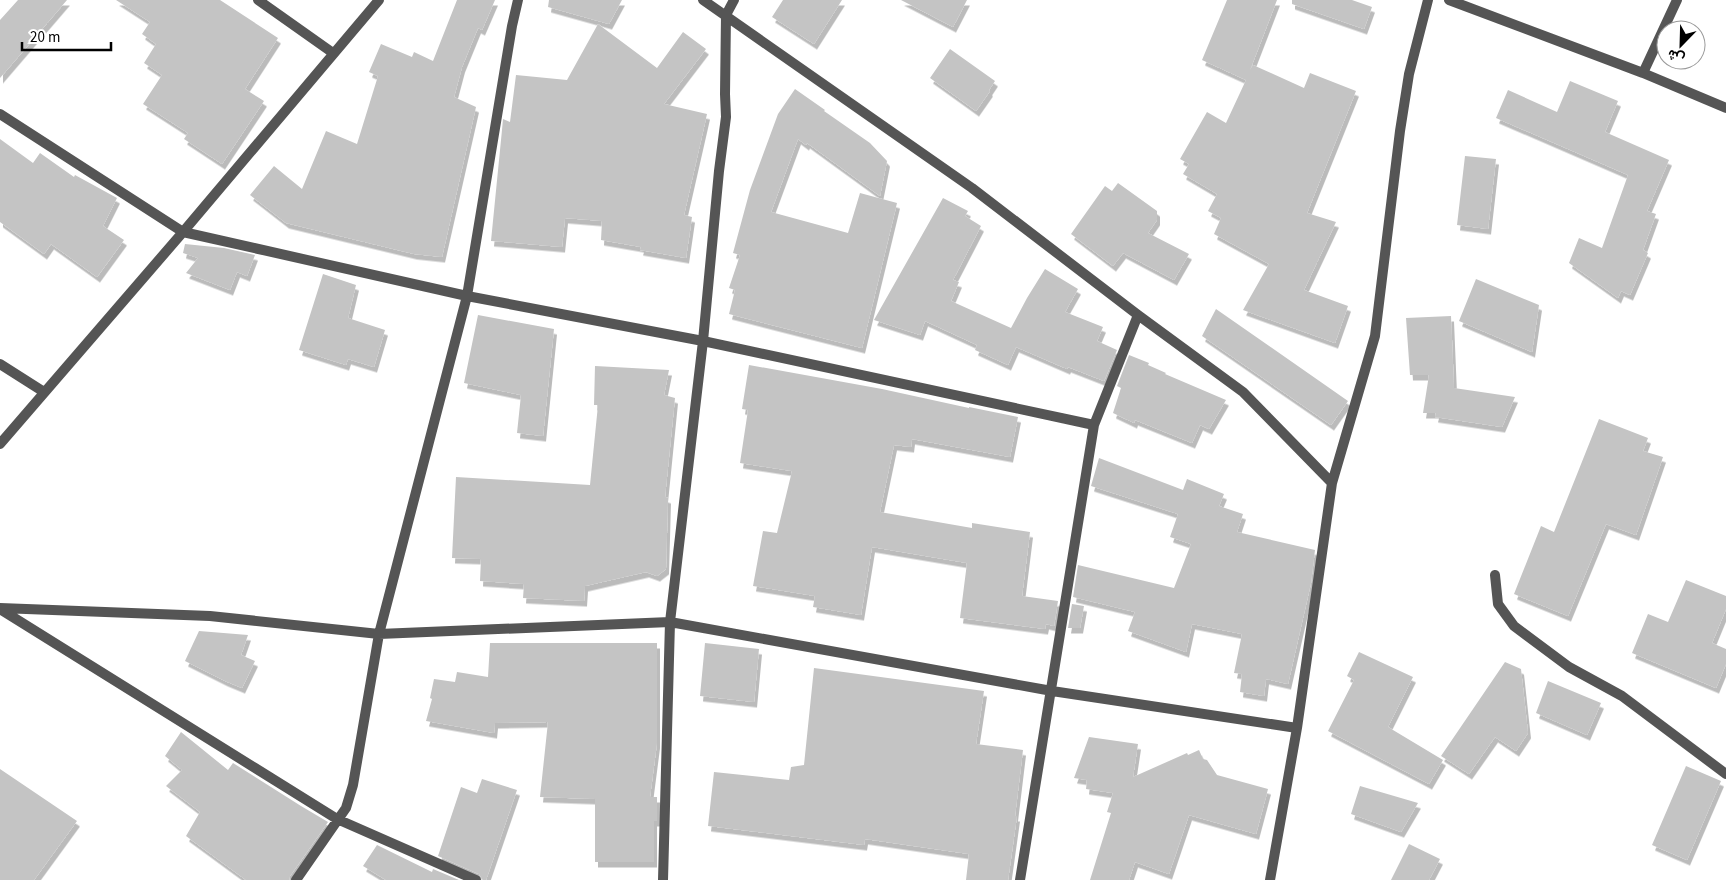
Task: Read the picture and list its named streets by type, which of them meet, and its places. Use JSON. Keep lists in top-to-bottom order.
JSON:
{
  "scale_bar": "20 m",
  "north": "bottom left"
}
